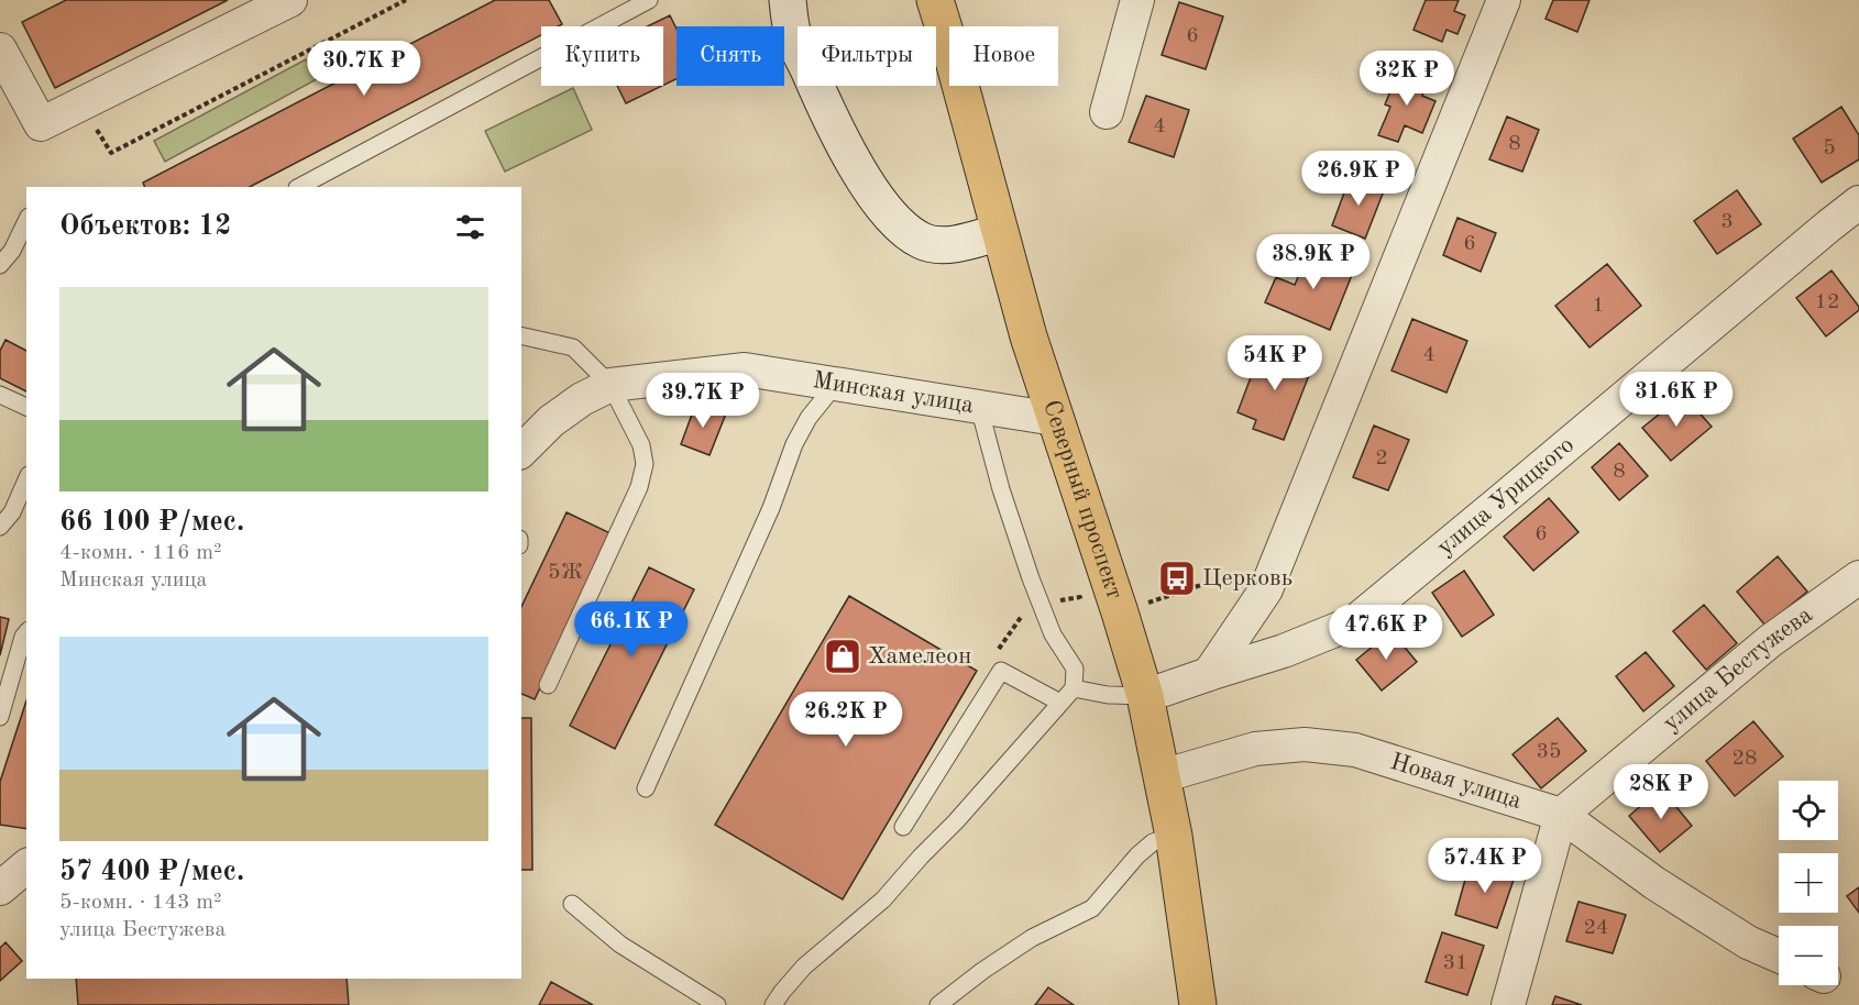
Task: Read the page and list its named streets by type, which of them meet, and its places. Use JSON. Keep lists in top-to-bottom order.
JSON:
{
  "streets": {
    "main road": ["Северный проспект"],
    "street": [
      "Минская улица",
      "улица Урицкого",
      "улица Бестужева",
      "Новая улица"
    ]
  },
  "crossings": [
    ["Минская улица", "Северный проспект"],
    ["улица Урицкого", "Северный проспект"],
    ["Северный проспект", "Новая улица"],
    ["улица Бестужева", "Новая улица"]
  ],
  "places": {
    "bus stop": ["Церковь"],
    "shop": ["Хамелеон"]
  },
  "house_numbers": [
    "6",
    "4",
    "8",
    "5",
    "3",
    "6",
    "12",
    "1",
    "4",
    "2",
    "8",
    "6",
    "5Ж",
    "35",
    "28",
    "24",
    "31"
  ],
  "page": {
    "chip": [
      "Купить",
      "Снять",
      "Фильтры",
      "Новое"
    ],
    "price": [
      "30.7K ₽",
      "32K ₽",
      "26.9K ₽",
      "38.9K ₽",
      "54K ₽",
      "31.6K ₽",
      "39.7K ₽",
      "66.1K ₽",
      "47.6K ₽",
      "26.2K ₽",
      "28K ₽",
      "57.4K ₽"
    ],
    "heading": "Объектов: 12",
    "list": [
      {
        "name": "66 100 ₽/мес.",
        "note": "4-комн. · 116 m² · Минская улица"
      },
      {
        "name": "57 400 ₽/мес.",
        "note": "5-комн. · 143 m² · улица Бестужева"
      }
    ],
    "map_buttons": ["+", "−"]
  }
}
